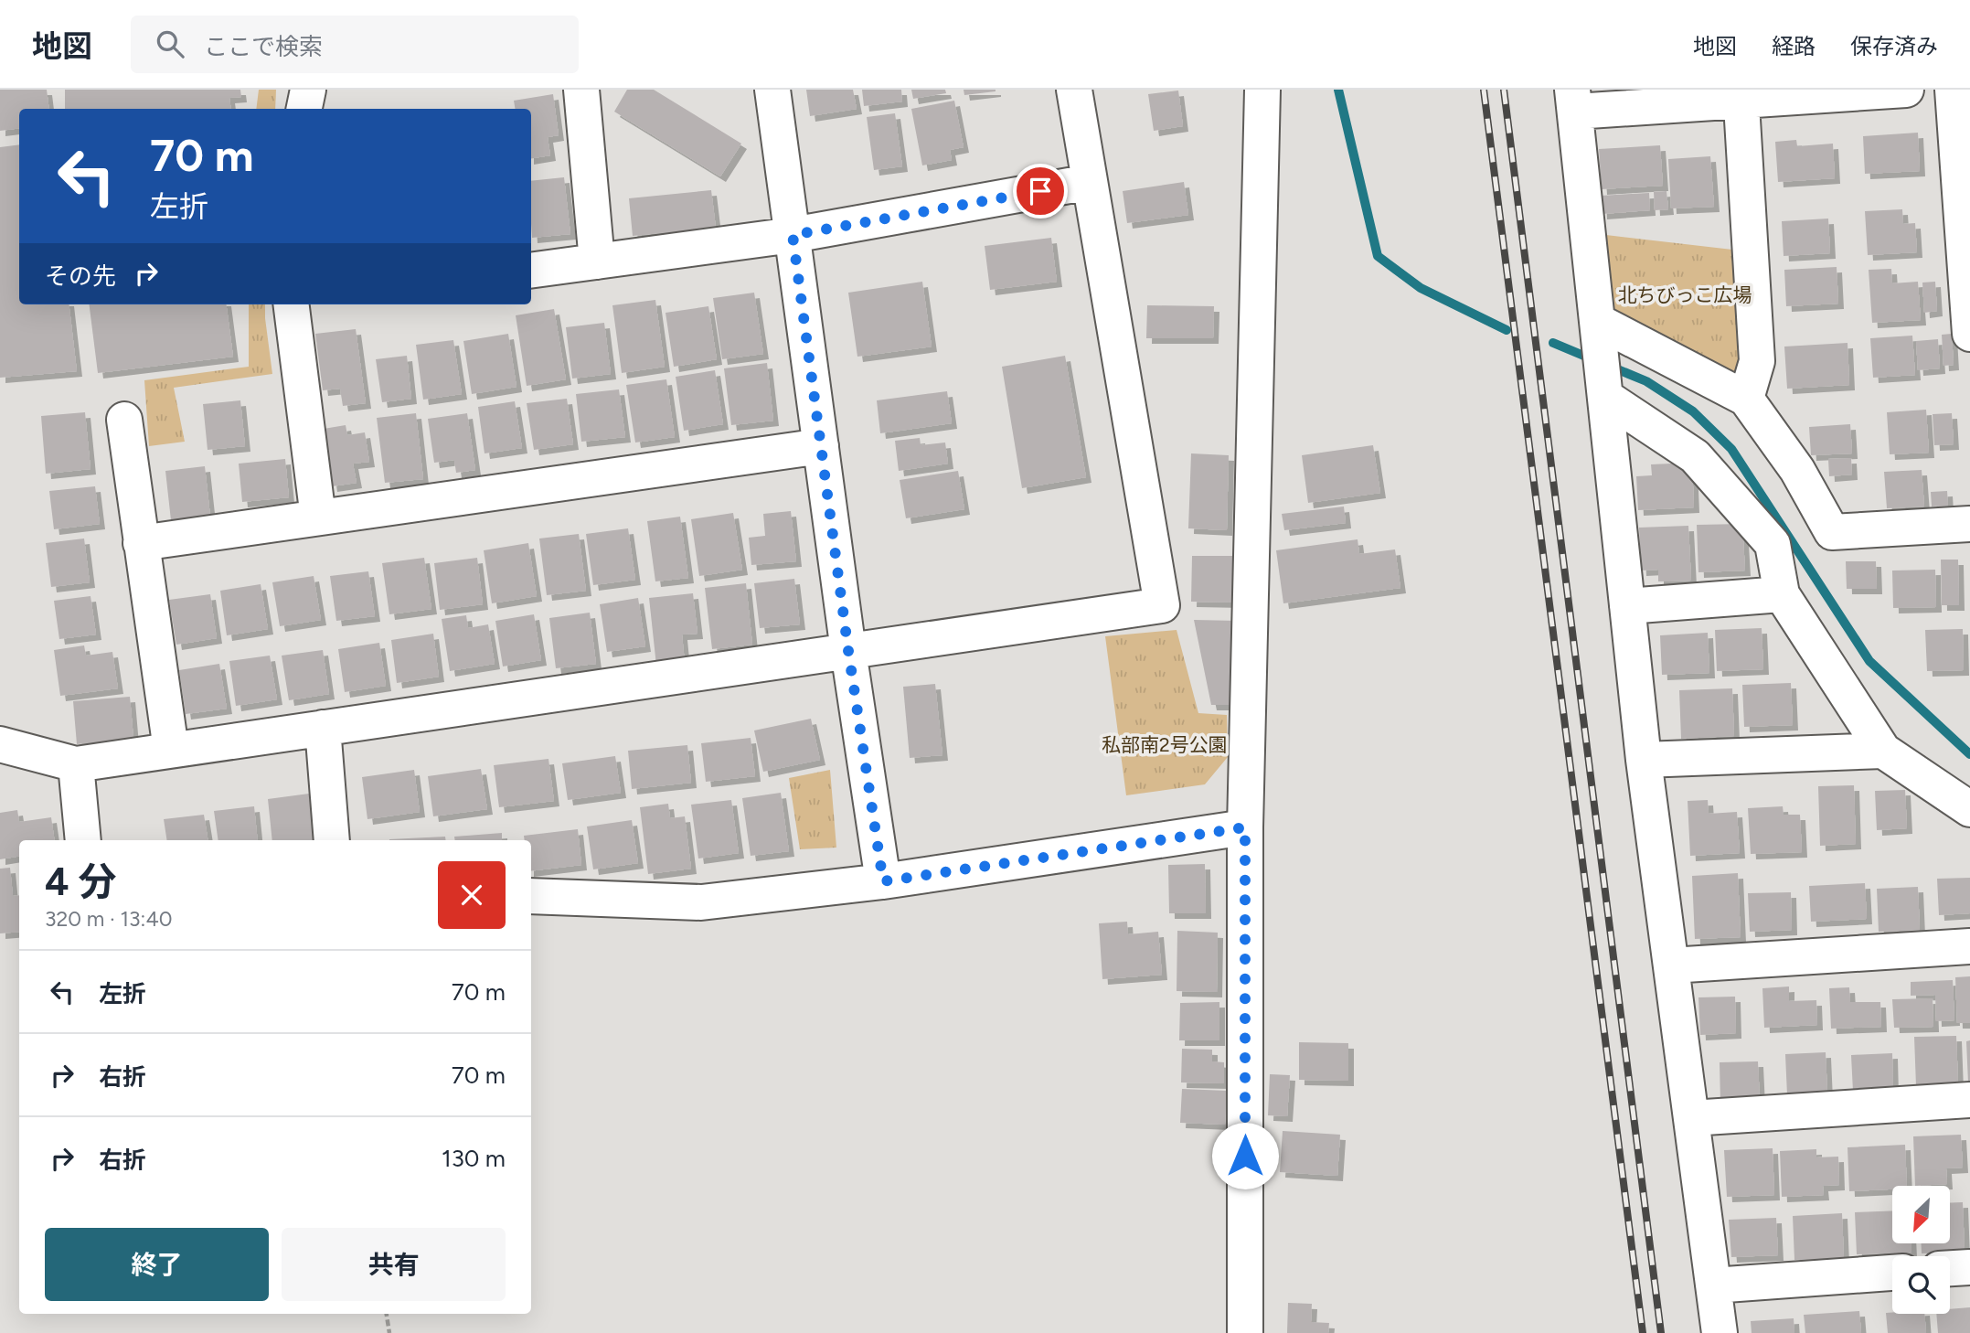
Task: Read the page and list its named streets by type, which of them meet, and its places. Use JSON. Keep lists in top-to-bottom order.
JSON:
{
  "parks": ["北ちびっこ広場", "私部南2号公園"],
  "north": "bottom left",
  "page": {
    "header": "地図",
    "search": "ここで検索",
    "nav": ["地図", "経路", "保存済み"],
    "turn": ["70 m", "左折"],
    "then": "その先",
    "heading": ["4 分", "320 m · 13:40"],
    "list": [
      {
        "name": "左折",
        "value": "70 m"
      },
      {
        "name": "右折",
        "value": "70 m"
      },
      {
        "name": "右折",
        "value": "130 m"
      }
    ],
    "buttons": ["終了", "共有"]
  }
}
